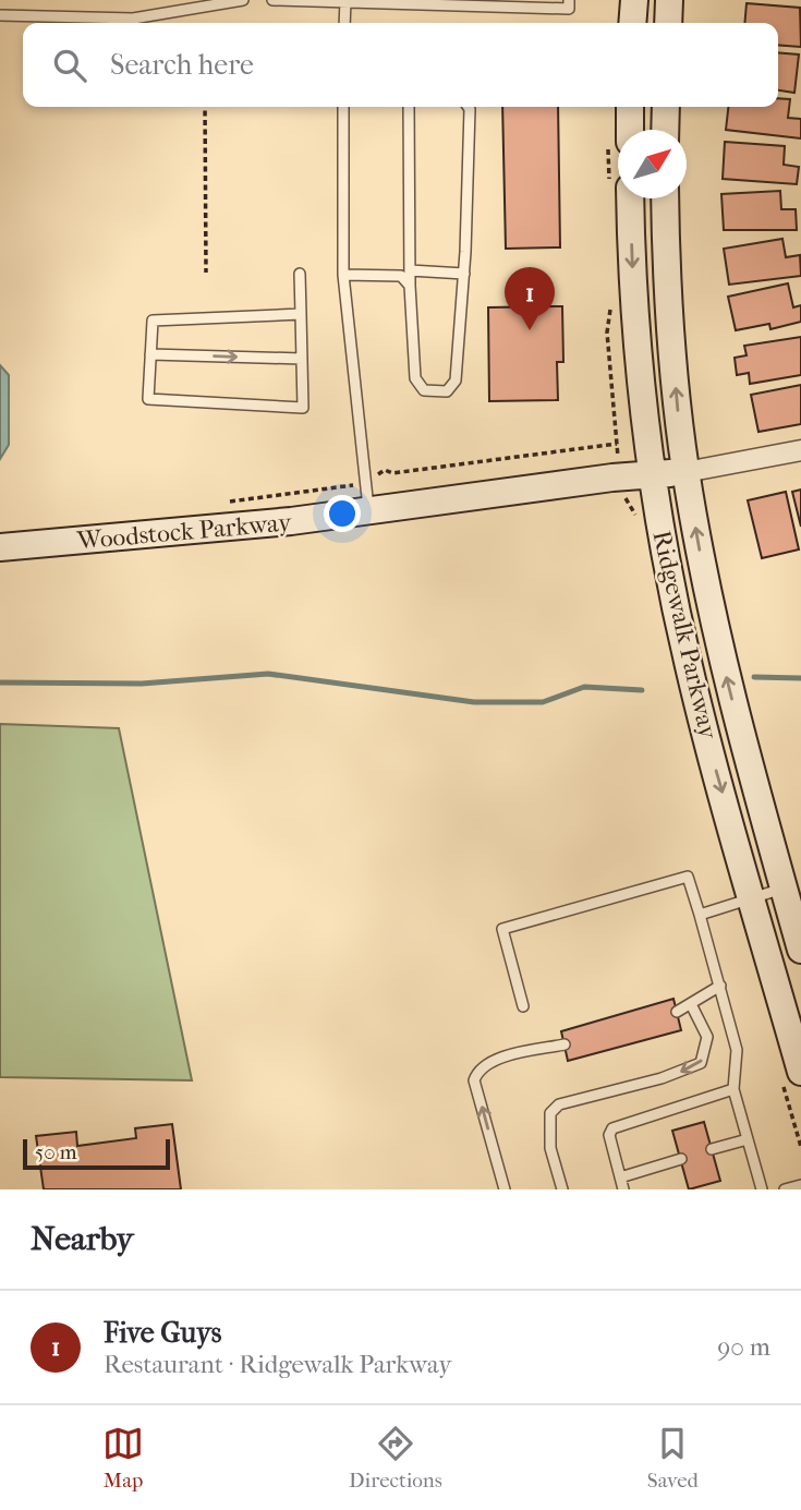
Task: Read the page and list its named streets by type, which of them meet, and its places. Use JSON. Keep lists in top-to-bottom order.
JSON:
{
  "streets": {
    "main road": ["Woodstock Parkway", "Ridgewalk Parkway"]
  },
  "crossings": [
    ["Woodstock Parkway", "Ridgewalk Parkway"]
  ],
  "scale_bar": "50 m",
  "north": "top right",
  "page": {
    "search": "Search here",
    "pins": "1",
    "scale": "50 m",
    "heading": "Nearby",
    "list": [
      {
        "mark": "1",
        "name": "Five Guys",
        "note": "Restaurant · Ridgewalk Parkway",
        "value": "90 m"
      }
    ],
    "nav": ["Map", "Directions", "Saved"]
  }
}
